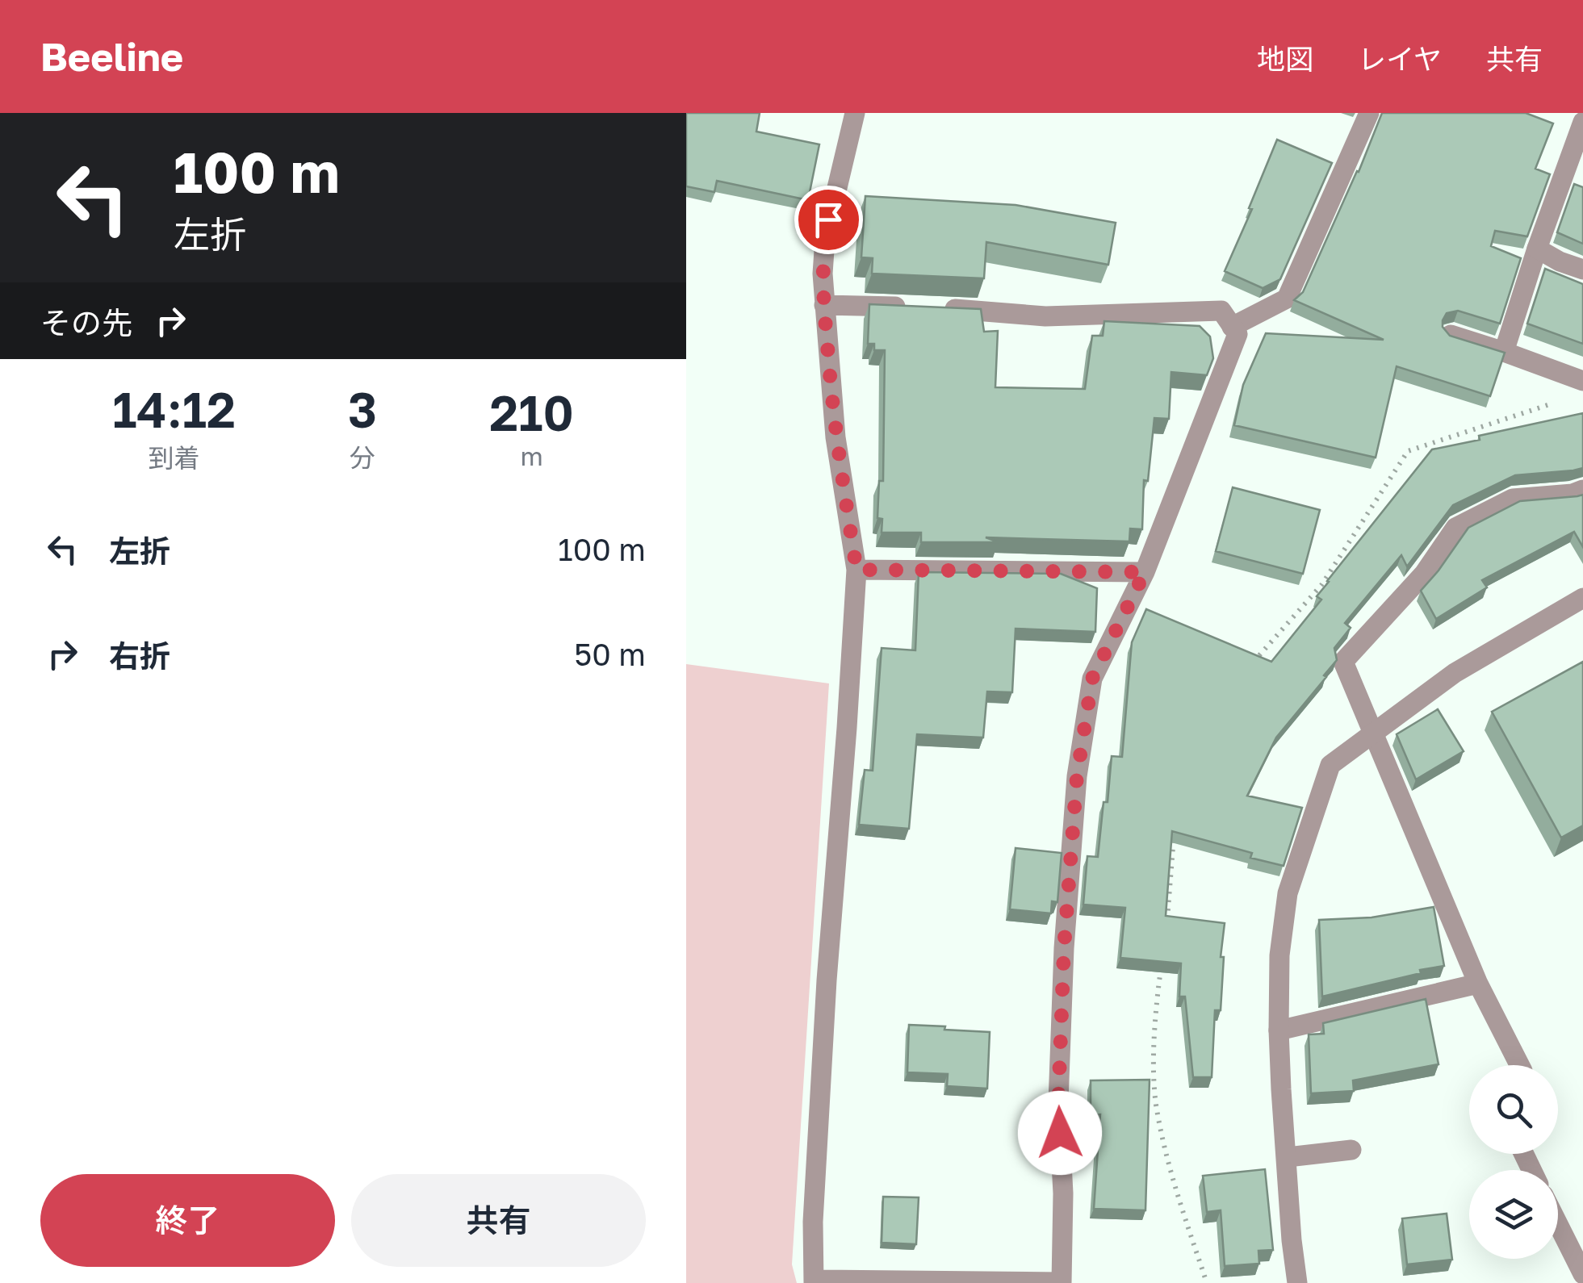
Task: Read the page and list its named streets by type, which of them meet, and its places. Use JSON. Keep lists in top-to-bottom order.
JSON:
{
  "page": {
    "header": "Beeline",
    "nav": ["地図", "レイヤ", "共有"],
    "turn": ["100 m", "左折"],
    "then": "その先",
    "eta": [
      "14:12",
      "到着",
      "3",
      "分",
      "210",
      "m"
    ],
    "list": [
      {
        "name": "左折",
        "value": "100 m"
      },
      {
        "name": "右折",
        "value": "50 m"
      }
    ],
    "buttons": ["終了", "共有"]
  }
}
